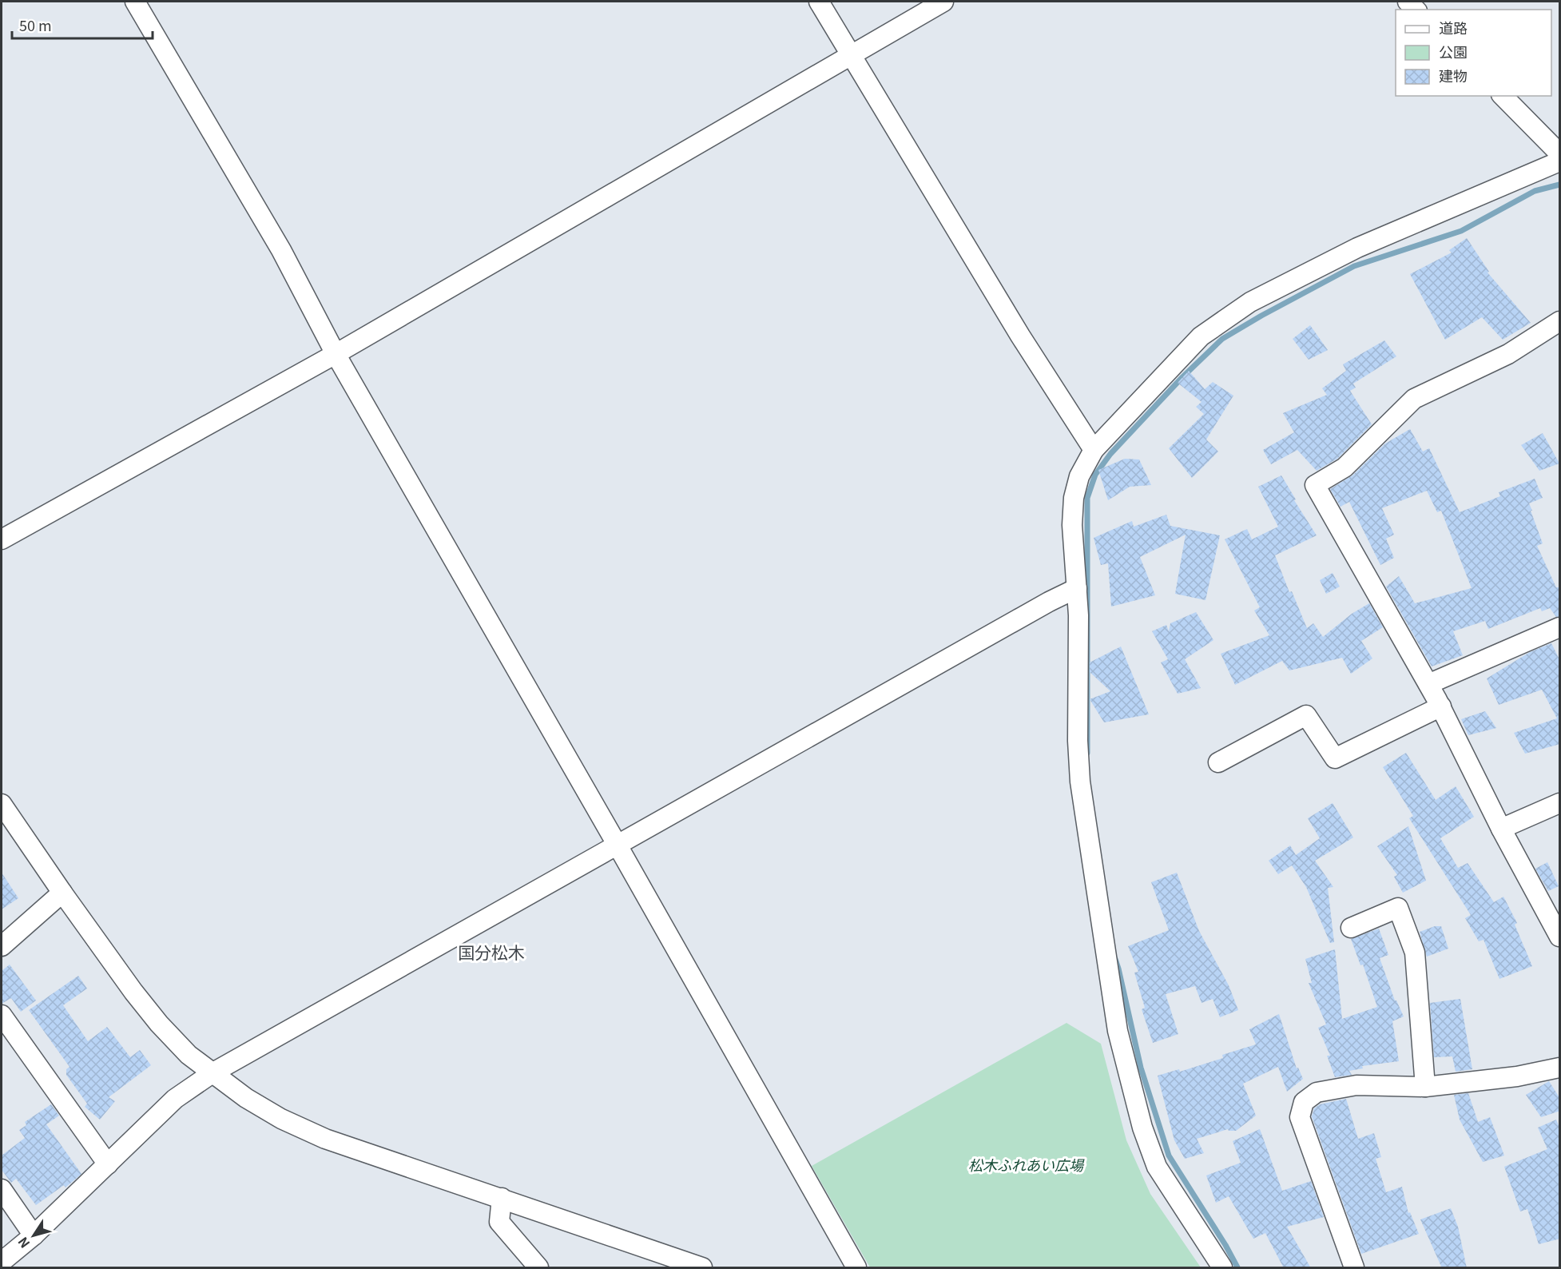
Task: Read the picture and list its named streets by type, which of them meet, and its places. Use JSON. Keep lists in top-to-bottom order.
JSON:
{
  "districts": ["国分松木"],
  "parks": ["松木ふれあい広場"],
  "legend": ["道路", "公園", "建物"],
  "scale_bar": "50 m",
  "north": "bottom left"
}
